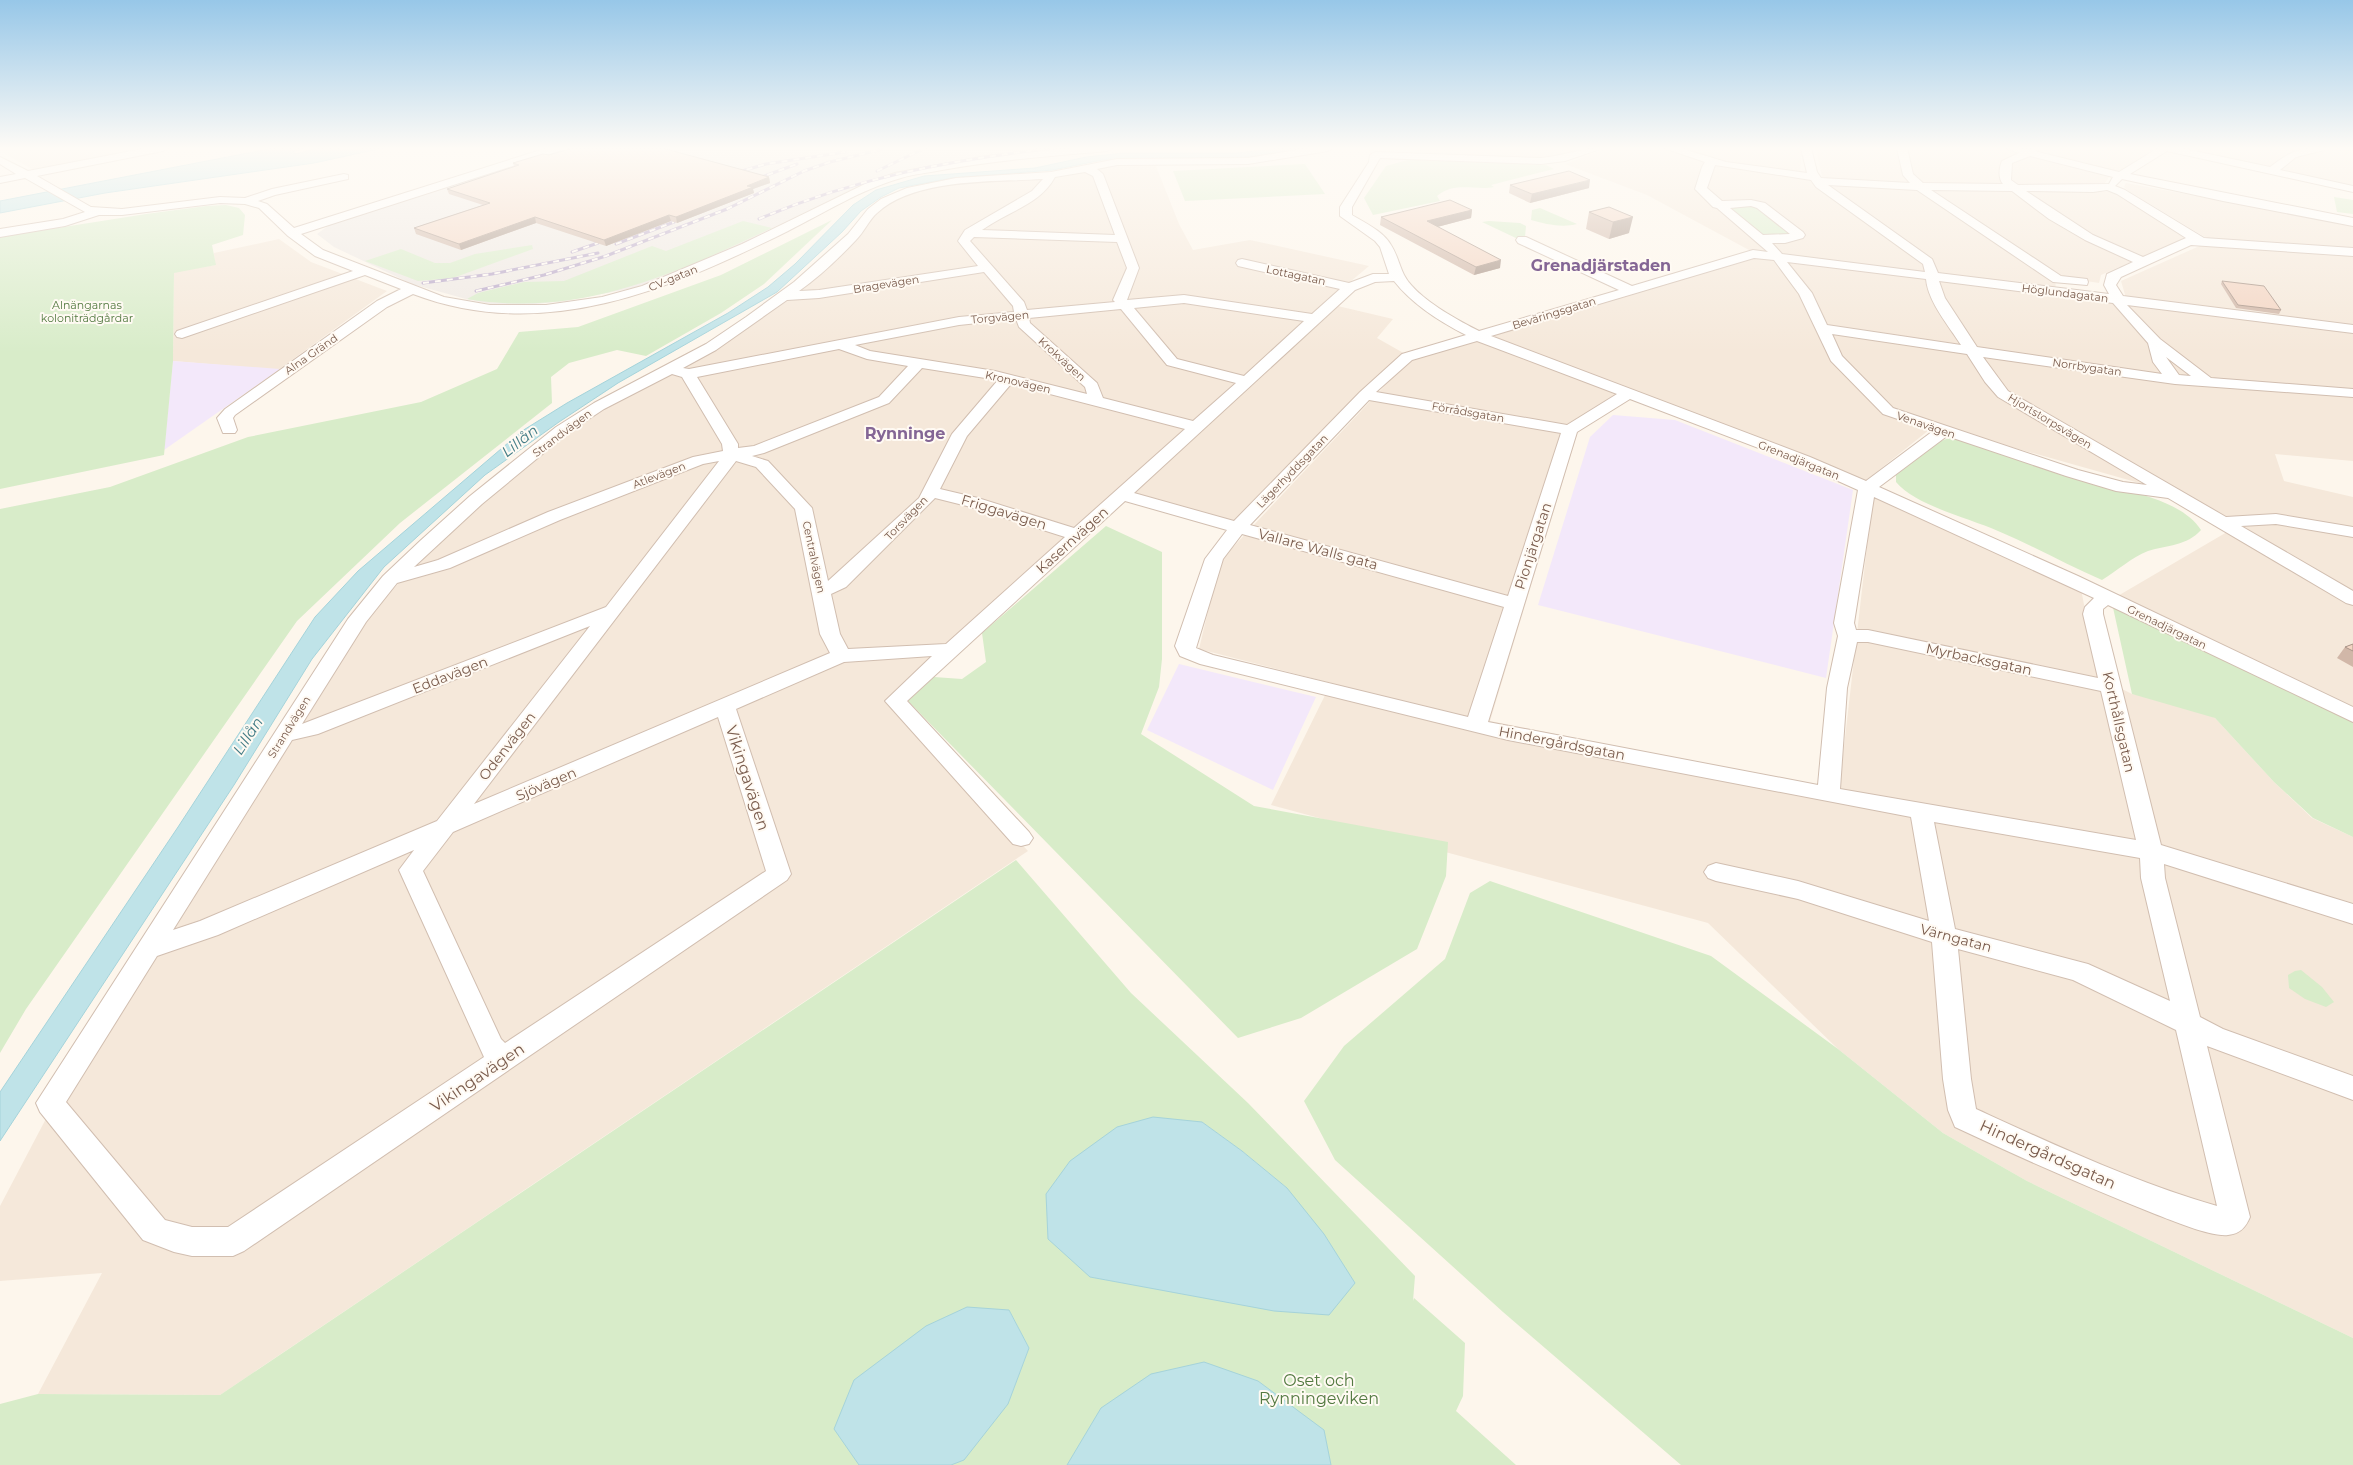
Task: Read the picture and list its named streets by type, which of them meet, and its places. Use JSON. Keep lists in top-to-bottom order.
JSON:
{
  "streets": {
    "street": [
      "Lottagatan",
      "CV-gatan",
      "Bragevägen",
      "Höglundagatan",
      "Beväringsgatan",
      "Torgvägen",
      "Alna Gränd",
      "Krokvägen",
      "Norrbygatan",
      "Kronovägen",
      "Förrådsgatan",
      "Hjortstorpsvägen",
      "Venavägen",
      "Strandvägen",
      "Grenadjärgatan",
      "Lägerhyddsgatan",
      "Atlevägen",
      "Friggavägen",
      "Torsvägen",
      "Kasernvägen",
      "Pionjärgatan",
      "Vallare Walls gata",
      "Centralvägen",
      "Myrbacksgatan",
      "Eddavägen",
      "Korthållsgatan",
      "Hindergårdsgatan",
      "Odenvägen",
      "Vikingavägen",
      "Sjövägen",
      "Värngatan"
    ]
  },
  "crossings": [
    ["Lottagatan", "Kasernvägen"],
    ["CV-gatan", "Alna Gränd"],
    ["Bragevägen", "Krokvägen"],
    ["Bragevägen", "Strandvägen"],
    ["Höglundagatan", "Beväringsgatan"],
    ["Höglundagatan", "Hjortstorpsvägen"],
    ["Höglundagatan", "Venavägen"],
    ["Beväringsgatan", "Venavägen"],
    ["Beväringsgatan", "Grenadjärgatan"],
    ["Beväringsgatan", "Lägerhyddsgatan"],
    ["Torgvägen", "Krokvägen"],
    ["Torgvägen", "Kronovägen"],
    ["Torgvägen", "Kasernvägen"],
    ["Krokvägen", "Kronovägen"],
    ["Norrbygatan", "Hjortstorpsvägen"],
    ["Norrbygatan", "Venavägen"],
    ["Kronovägen", "Atlevägen"],
    ["Kronovägen", "Torsvägen"],
    ["Kronovägen", "Kasernvägen"],
    ["Förrådsgatan", "Lägerhyddsgatan"],
    ["Förrådsgatan", "Pionjärgatan"],
    ["Hjortstorpsvägen", "Venavägen"],
    ["Strandvägen", "Atlevägen"],
    ["Strandvägen", "Eddavägen"],
    ["Strandvägen", "Vikingavägen"],
    ["Strandvägen", "Sjövägen"],
    ["Grenadjärgatan", "Lägerhyddsgatan"],
    ["Grenadjärgatan", "Kasernvägen"],
    ["Grenadjärgatan", "Korthållsgatan"],
    ["Lägerhyddsgatan", "Vallare Walls gata"],
    ["Lägerhyddsgatan", "Hindergårdsgatan"],
    ["Atlevägen", "Centralvägen"],
    ["Atlevägen", "Odenvägen"],
    ["Friggavägen", "Torsvägen"],
    ["Friggavägen", "Kasernvägen"],
    ["Torsvägen", "Centralvägen"],
    ["Kasernvägen", "Vallare Walls gata"],
    ["Kasernvägen", "Sjövägen"],
    ["Pionjärgatan", "Vallare Walls gata"],
    ["Pionjärgatan", "Hindergårdsgatan"],
    ["Centralvägen", "Odenvägen"],
    ["Centralvägen", "Sjövägen"],
    ["Myrbacksgatan", "Korthållsgatan"],
    ["Eddavägen", "Odenvägen"],
    ["Korthållsgatan", "Hindergårdsgatan"],
    ["Hindergårdsgatan", "Värngatan"],
    ["Odenvägen", "Vikingavägen"],
    ["Odenvägen", "Sjövägen"],
    ["Vikingavägen", "Sjövägen"]
  ],
  "districts": ["Grenadjärstaden", "Rynninge"],
  "water": ["Lillån"],
  "parks": ["Alnängarnas koloniträdgårdar", "Oset och Rynningeviken"]
}
